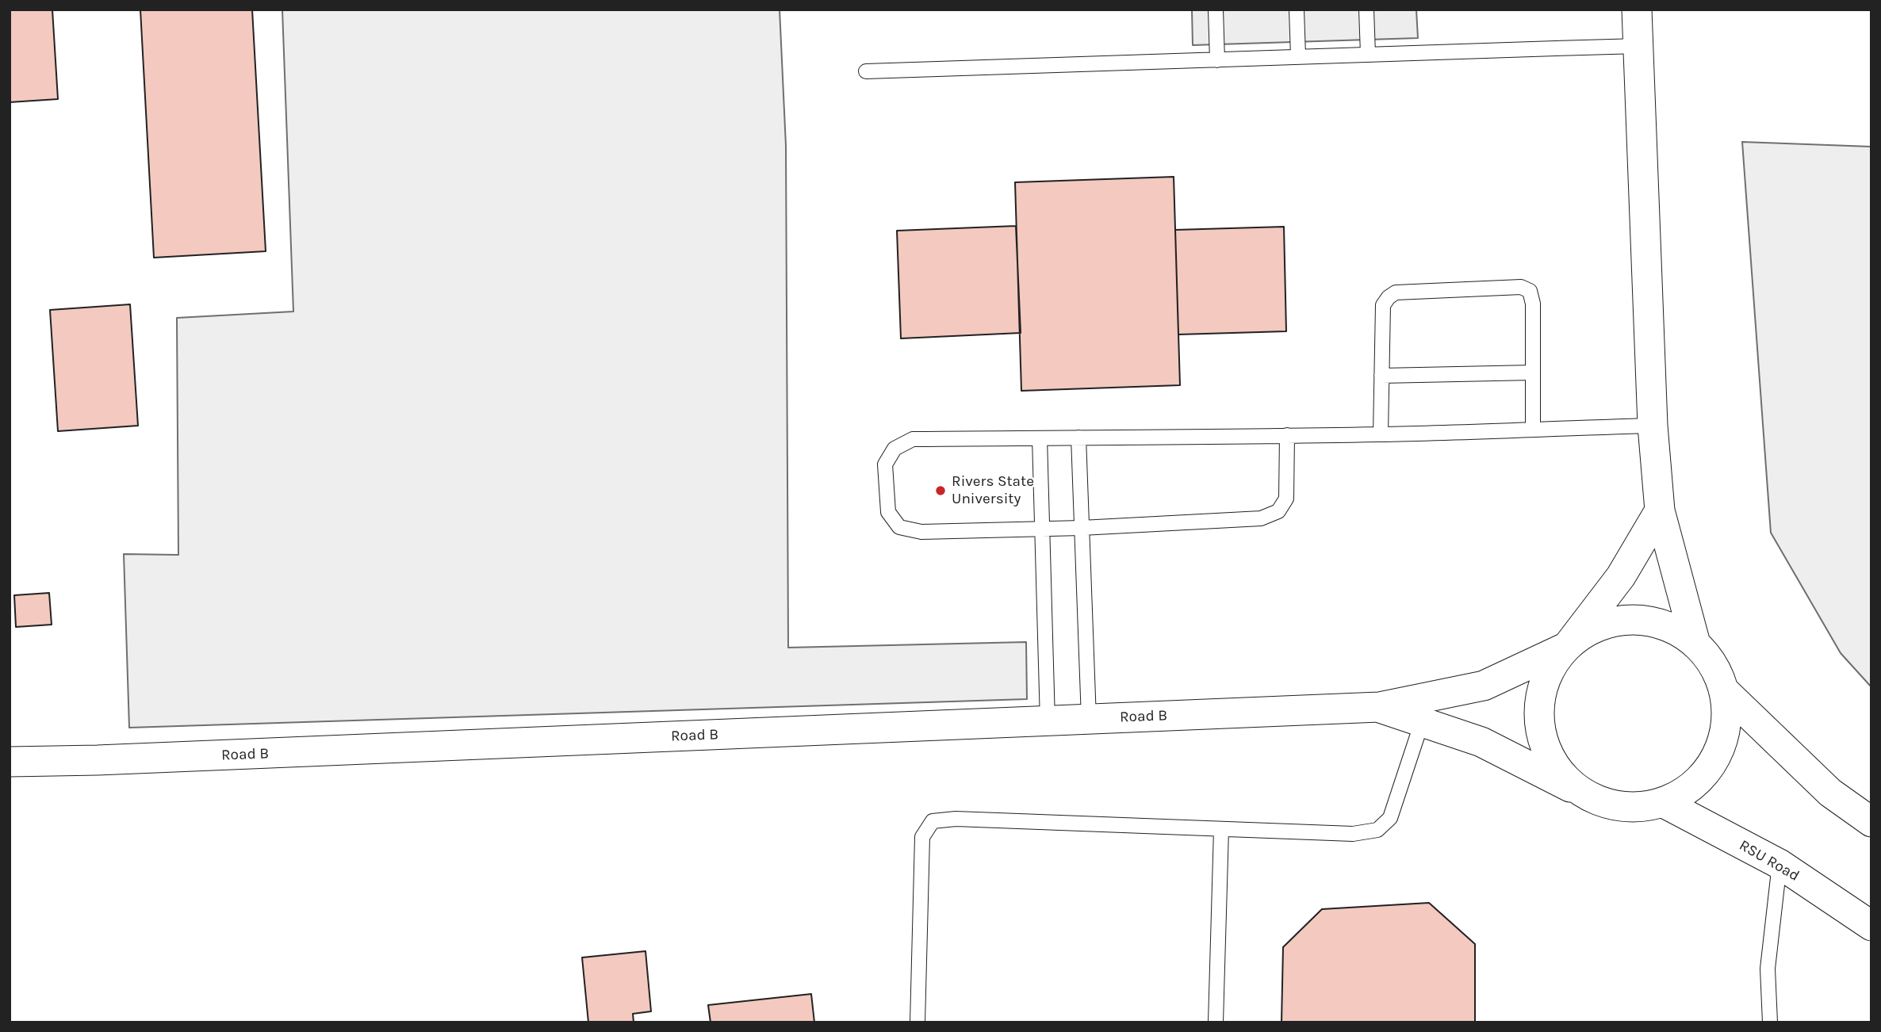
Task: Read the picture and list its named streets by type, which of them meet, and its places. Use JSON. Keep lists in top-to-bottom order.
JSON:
{
  "streets": {
    "street": ["Road B", "RSU Road"]
  },
  "places": ["Rivers State University"]
}
